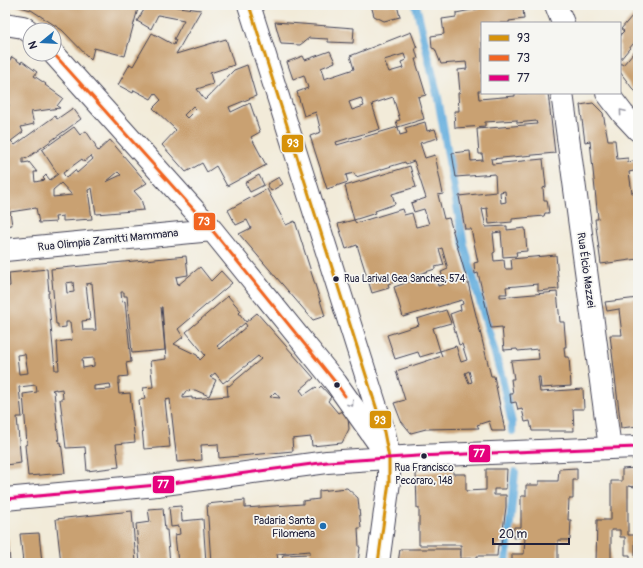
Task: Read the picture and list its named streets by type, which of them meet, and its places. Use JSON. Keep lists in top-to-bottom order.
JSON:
{
  "streets": {
    "street": ["Rua Olimpia Zamitti Mammana", "Rua Élcio Mazzei"]
  },
  "places": ["Rua Larival Gea Sanches, 574", "Rua Francisco Pecoraro, 148", "Padaria Santa Filomena"],
  "lines": ["transit line 93", "transit line 73", "transit line 77"],
  "legend": ["93", "73", "77"],
  "scale_bar": "20 m",
  "north": "left"
}
